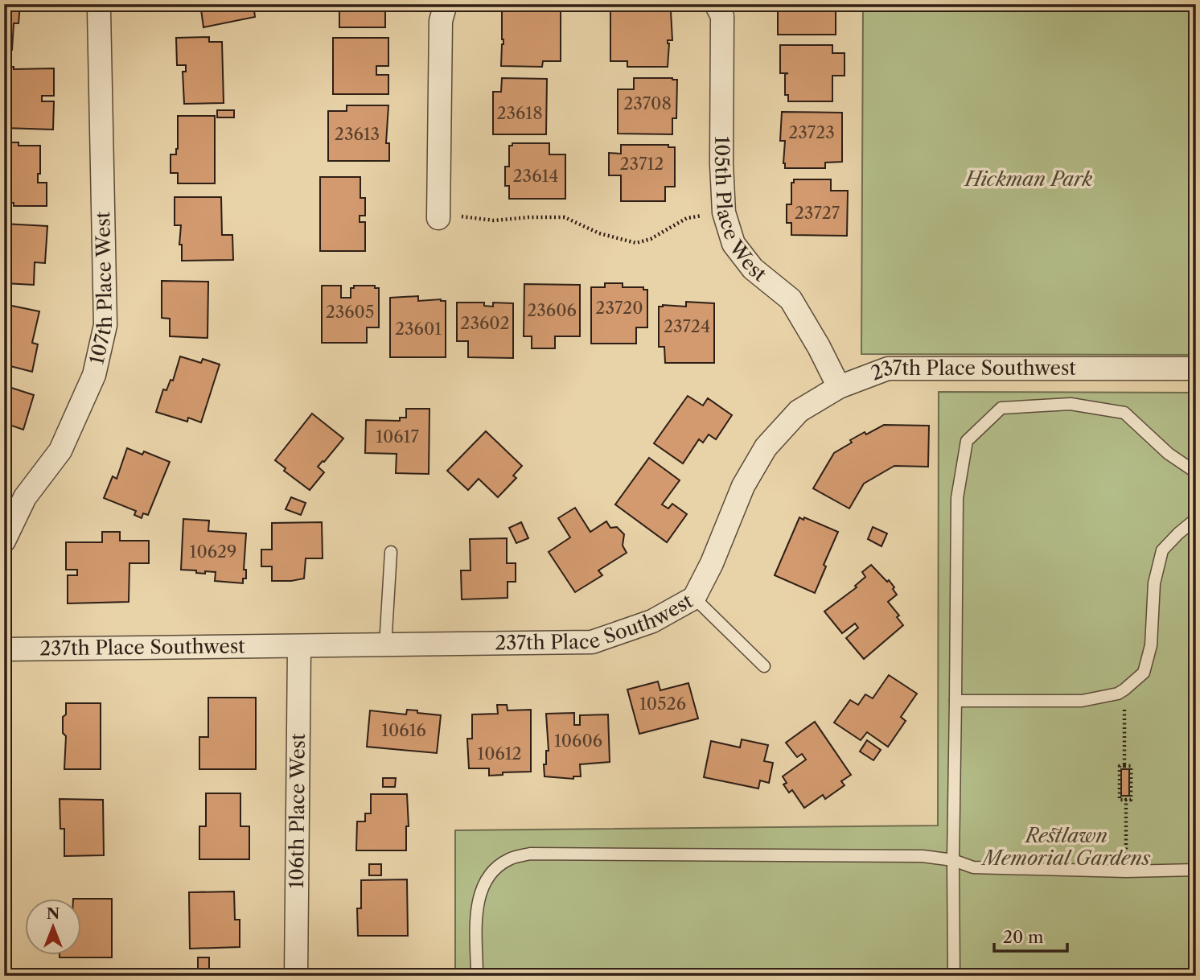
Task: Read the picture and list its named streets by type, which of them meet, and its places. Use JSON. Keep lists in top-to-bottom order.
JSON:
{
  "streets": {
    "street": [
      "105th Place West",
      "107th Place West",
      "237th Place Southwest",
      "106th Place West"
    ]
  },
  "crossings": [
    ["105th Place West", "237th Place Southwest"],
    ["237th Place Southwest", "106th Place West"]
  ],
  "parks": ["Hickman Park", "Restlawn Memorial Gardens"],
  "house_numbers": [
    "23708",
    "23618",
    "23723",
    "23613",
    "23712",
    "23614",
    "23727",
    "23720",
    "23606",
    "23605",
    "23602",
    "23724",
    "23601",
    "10617",
    "10629",
    "10526",
    "10616",
    "10606",
    "10612"
  ],
  "scale_bar": "20 m",
  "north": "top"
}
